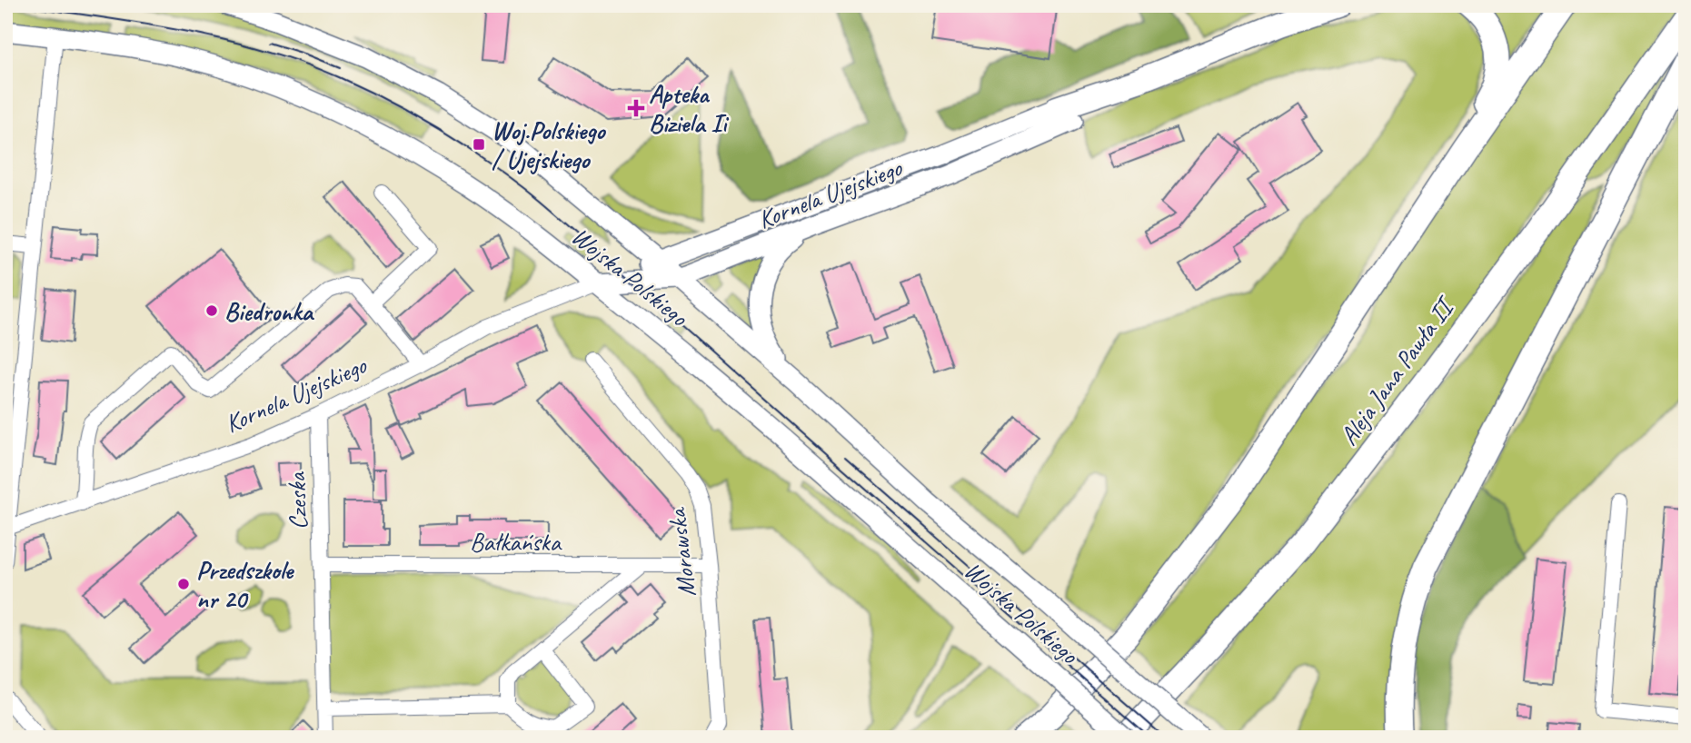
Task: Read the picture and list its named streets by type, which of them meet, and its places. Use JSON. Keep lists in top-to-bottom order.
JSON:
{
  "streets": {
    "main road": ["Aleja Jana Pawła II"],
    "street": [
      "Kornela Ujejskiego",
      "Wojska Polskiego",
      "Czeska",
      "Bałkańska",
      "Morawska"
    ]
  },
  "crossings": [
    ["Kornela Ujejskiego", "Wojska Polskiego"],
    ["Kornela Ujejskiego", "Czeska"],
    ["Wojska Polskiego", "Aleja Jana Pawła II"],
    ["Czeska", "Bałkańska"],
    ["Bałkańska", "Morawska"]
  ],
  "places": {
    "health": ["Apteka Biziela Ii"],
    "transit": ["Woj.Polskiego / Ujejskiego"],
    "other": ["Biedronka", "Przedszkole nr 20"]
  }
}
